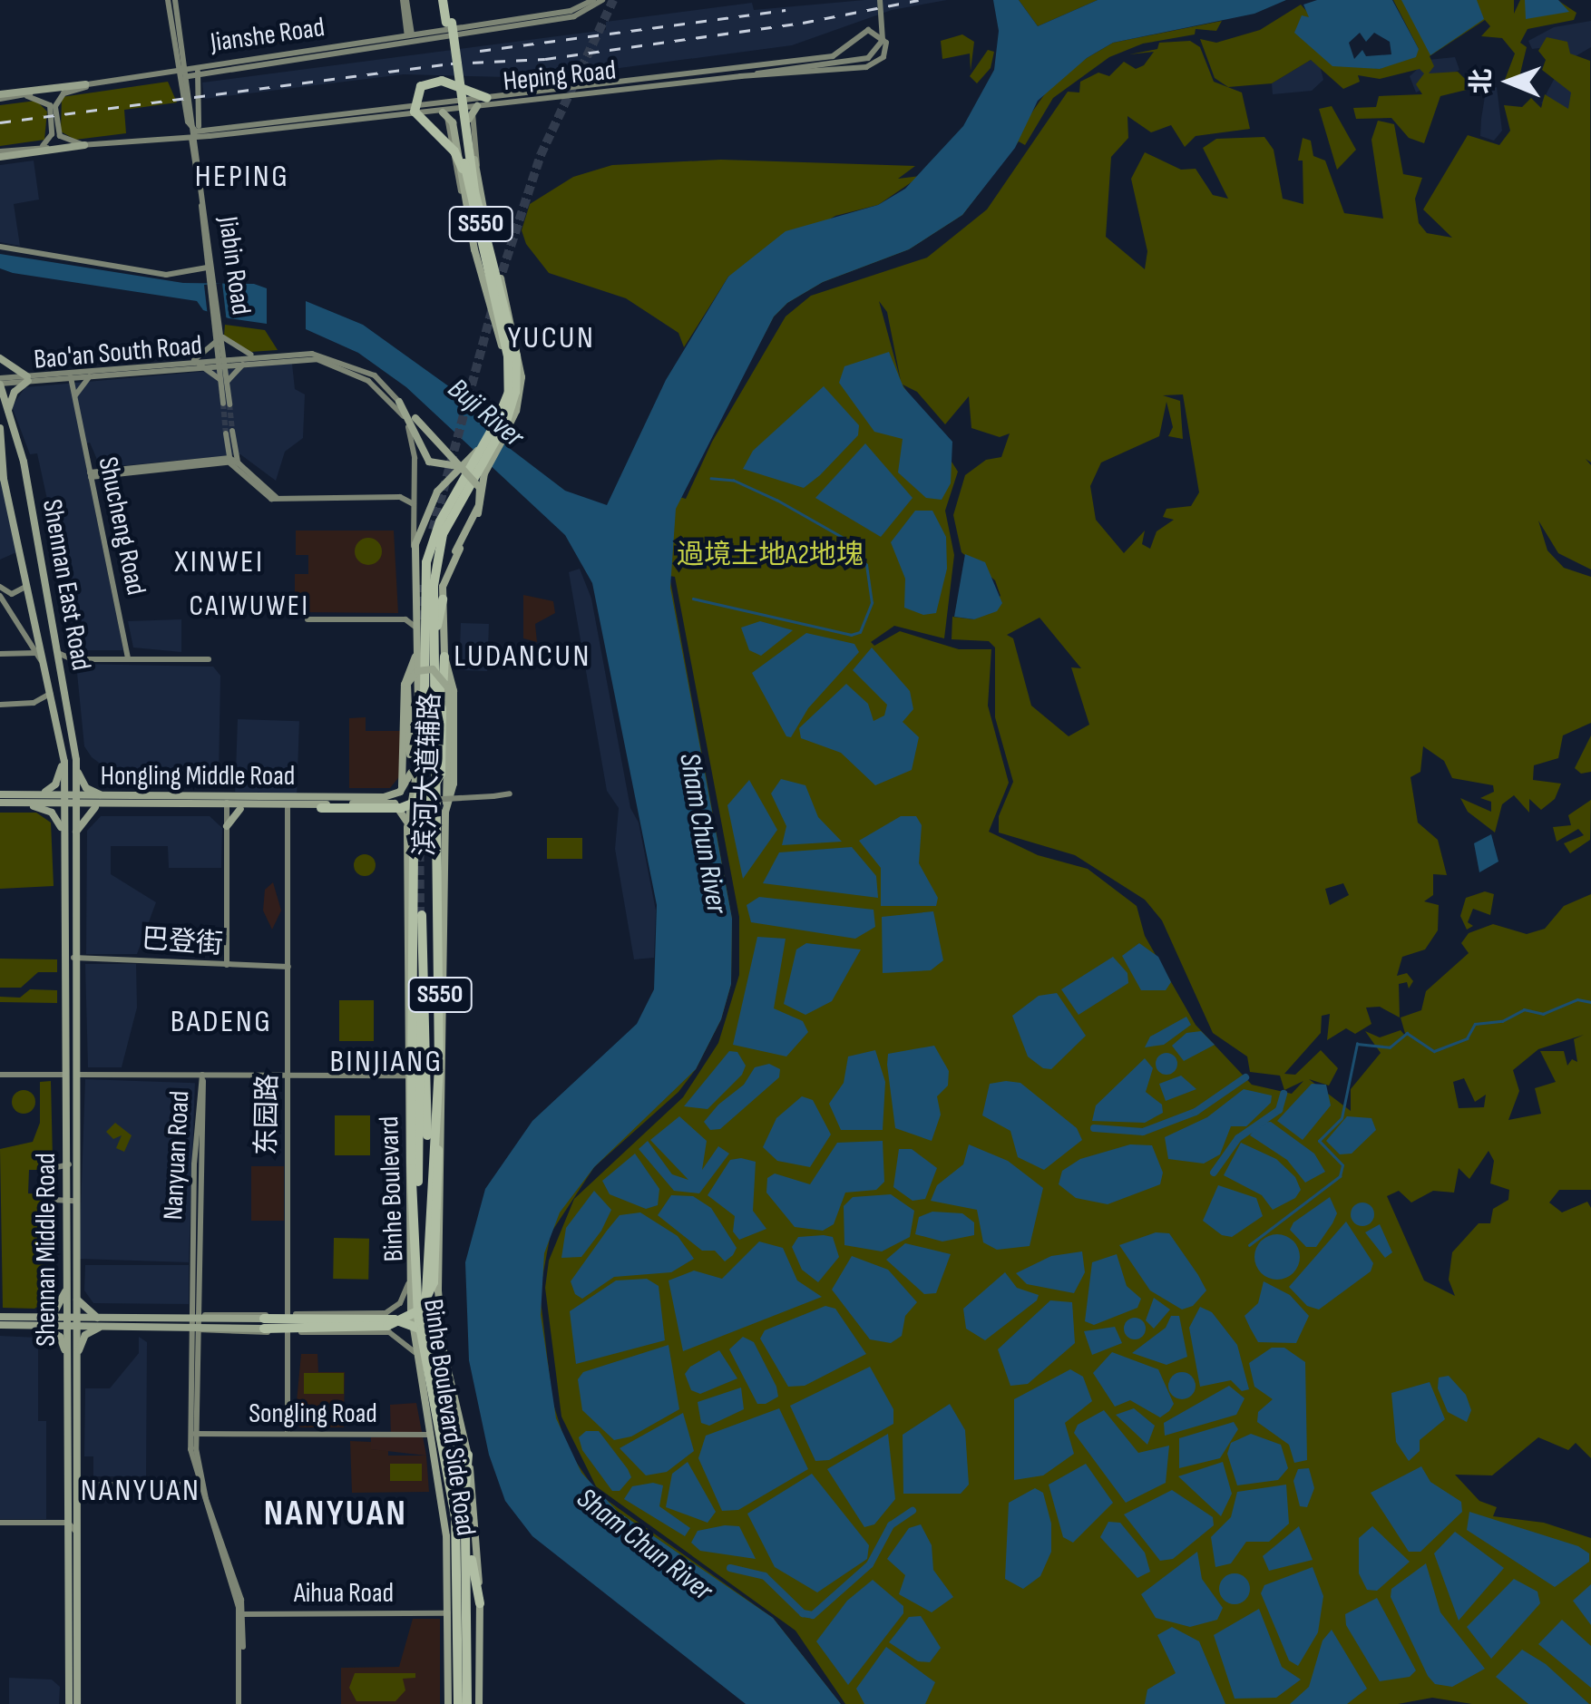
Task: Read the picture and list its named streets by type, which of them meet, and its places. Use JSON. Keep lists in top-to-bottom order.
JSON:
{
  "streets": {
    "highway": ["S550", "Binhe Boulevard"],
    "main road": [
      "Jianshe Road",
      "Heping Road",
      "Jiabin Road",
      "Bao'an South Road",
      "Shucheng Road",
      "Shennan East Road",
      "滨河大道辅路",
      "Hongling Middle Road",
      "巴登街",
      "东园路",
      "Nanyuan Road",
      "Shennan Middle Road",
      "Songling Road",
      "Binhe Boulevard Side Road",
      "Aihua Road"
    ]
  },
  "crossings": [
    ["Jianshe Road", "Jiabin Road"],
    ["Heping Road", "Jiabin Road"],
    ["Heping Road", "滨河大道辅路"],
    ["S550", "滨河大道辅路"],
    ["S550", "Binhe Boulevard"],
    ["Jiabin Road", "Bao'an South Road"],
    ["Bao'an South Road", "Shucheng Road"],
    ["Bao'an South Road", "Shennan East Road"],
    ["Bao'an South Road", "滨河大道辅路"],
    ["Shennan East Road", "Hongling Middle Road"],
    ["Shennan East Road", "Shennan Middle Road"],
    ["滨河大道辅路", "Hongling Middle Road"],
    ["滨河大道辅路", "Binhe Boulevard"],
    ["滨河大道辅路", "Binhe Boulevard Side Road"],
    ["Hongling Middle Road", "Shennan Middle Road"],
    ["巴登街", "东园路"],
    ["巴登街", "Shennan Middle Road"],
    ["Nanyuan Road", "Songling Road"],
    ["Nanyuan Road", "Aihua Road"],
    ["Songling Road", "Binhe Boulevard Side Road"],
    ["Binhe Boulevard Side Road", "Aihua Road"]
  ],
  "districts": [
    "HEPING",
    "YUCUN",
    "XINWEI",
    "CAIWUWEI",
    "LUDANCUN",
    "BADENG",
    "BINJIANG",
    "NANYUAN",
    "NANYUAN"
  ],
  "water": ["Buji River", "Sham Chun River"],
  "parks": ["過境土地A2地塊"],
  "north": "left"
}
